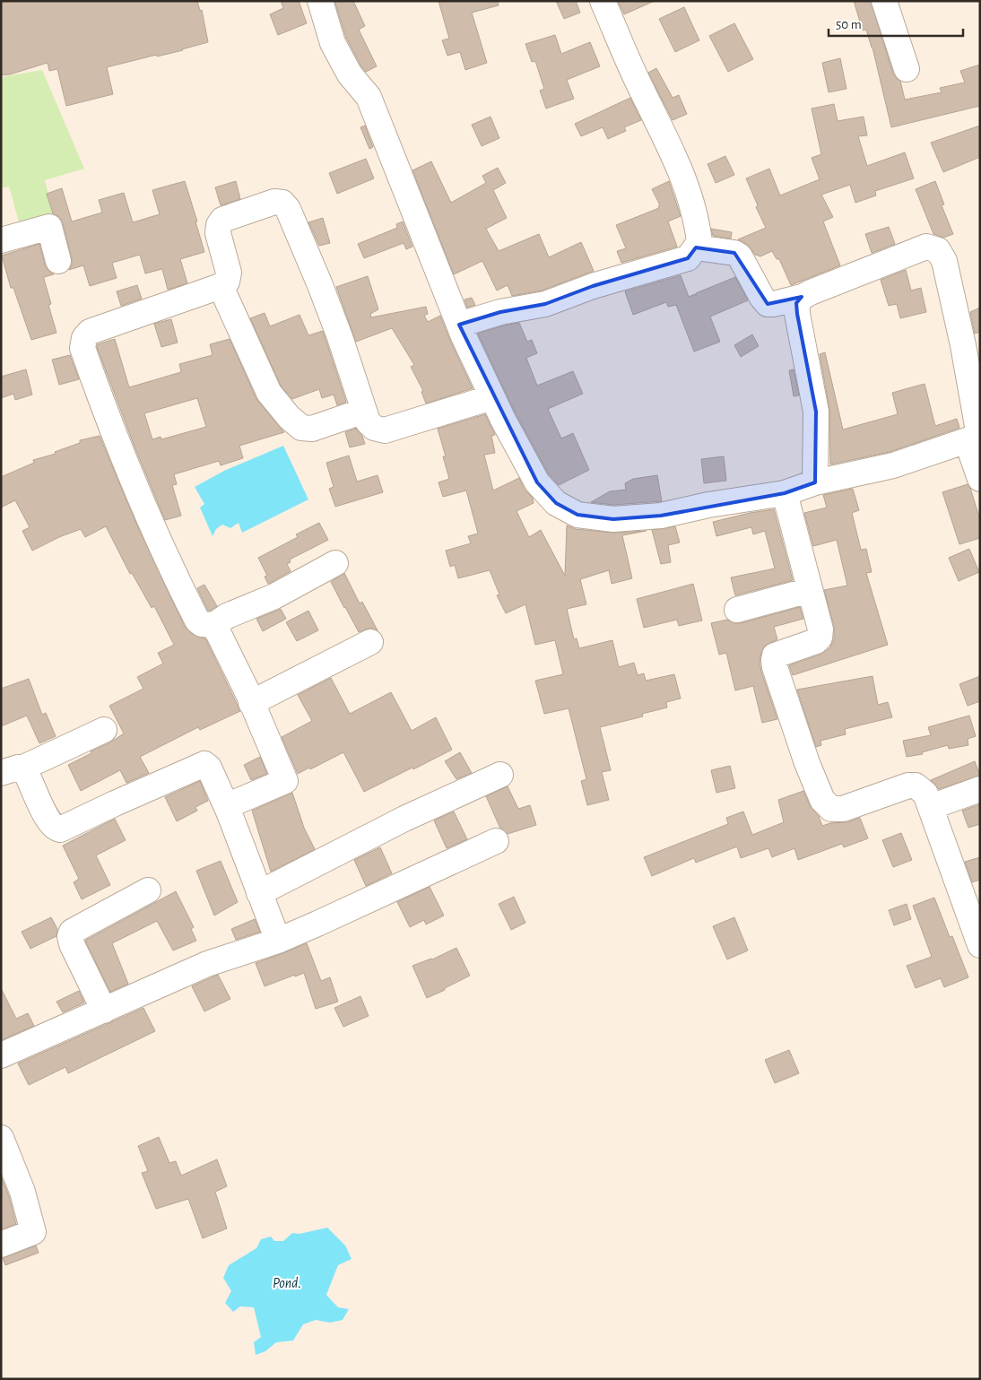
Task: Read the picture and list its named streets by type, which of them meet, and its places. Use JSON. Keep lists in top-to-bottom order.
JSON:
{
  "water": ["Pond."],
  "scale_bar": "50 m"
}
